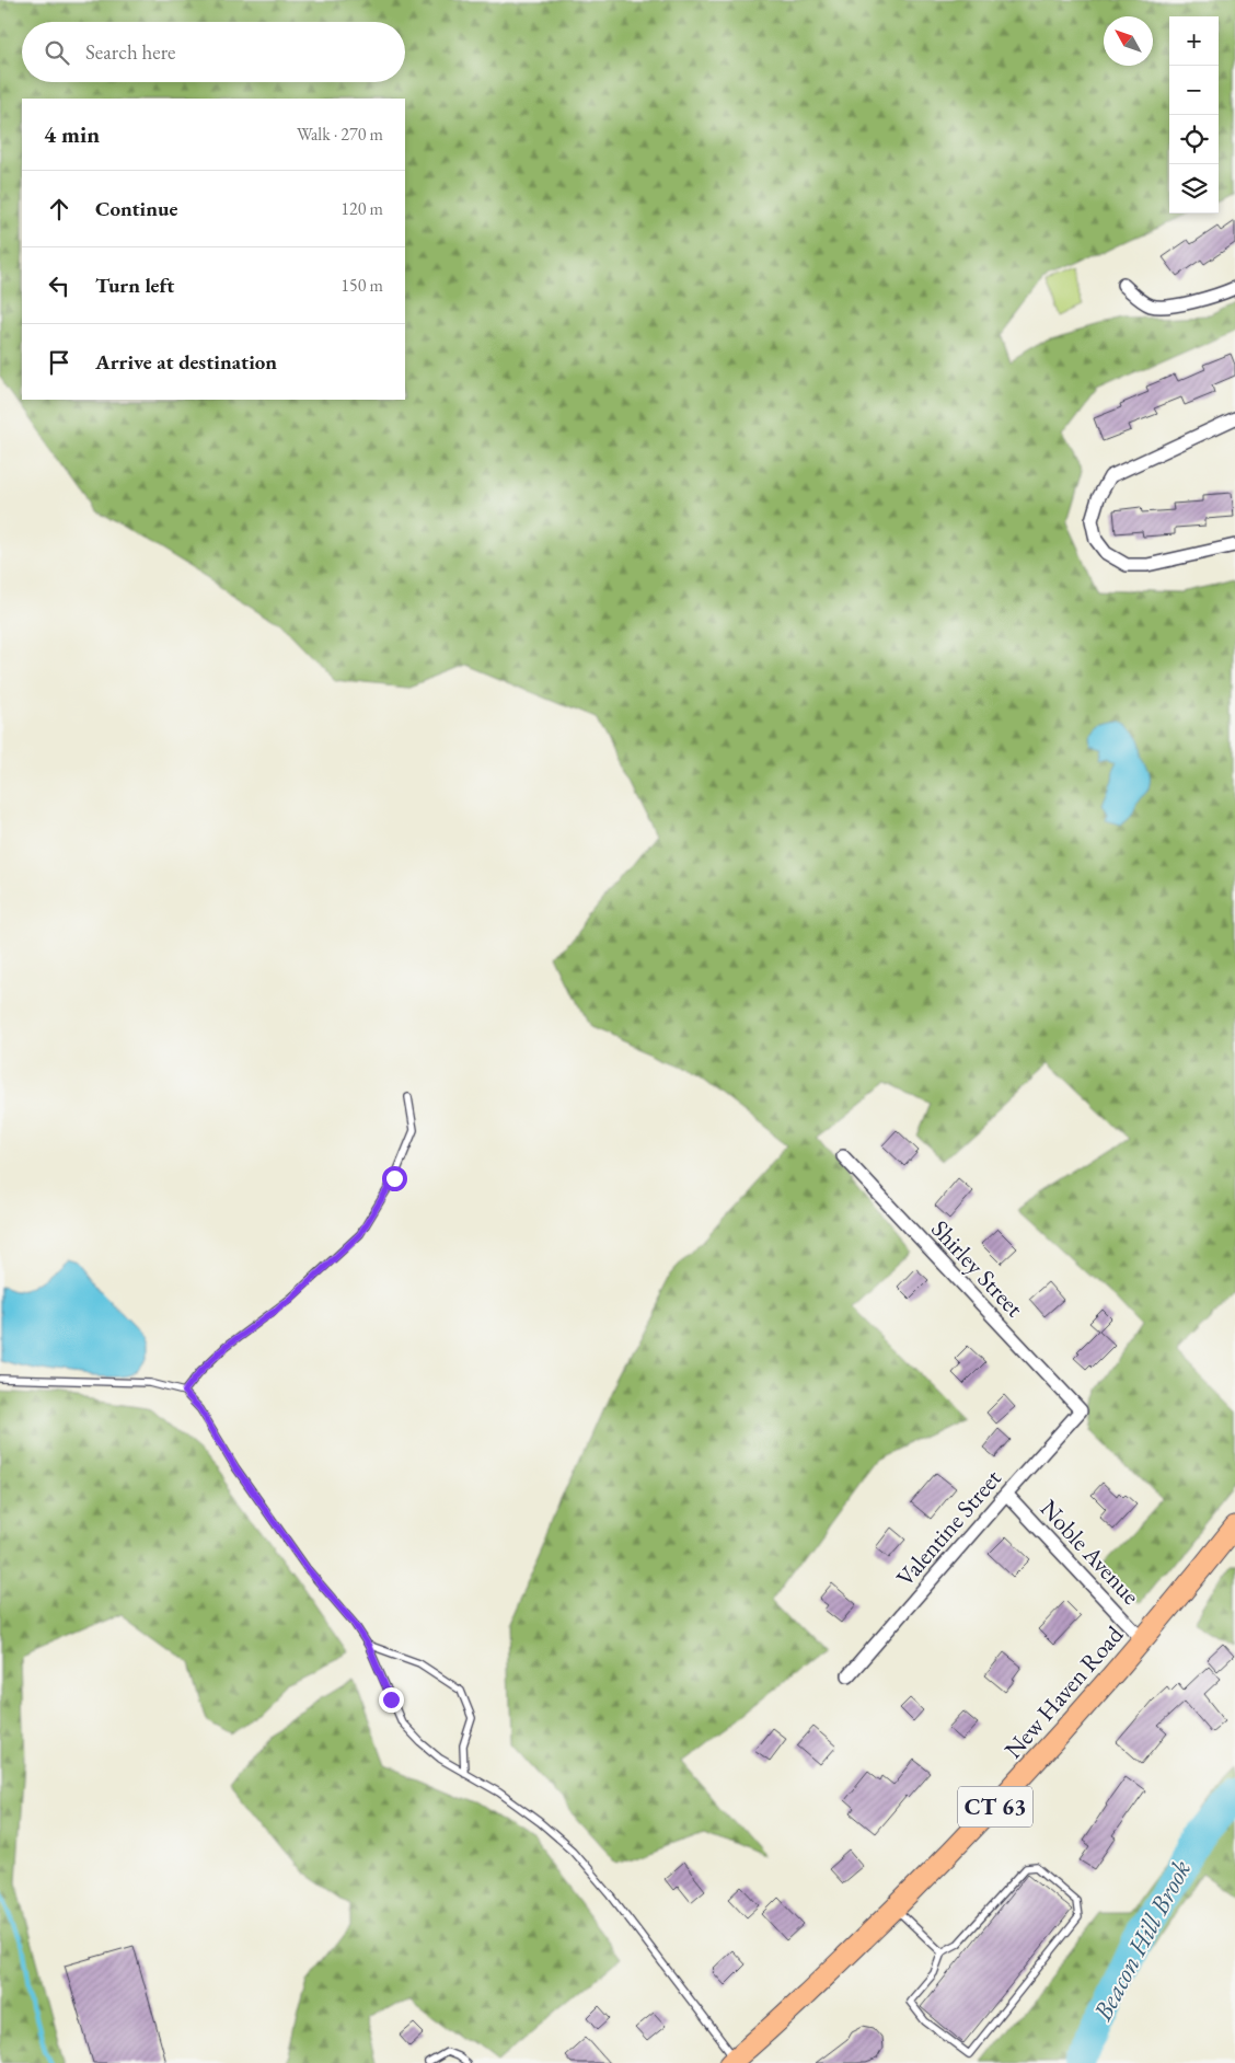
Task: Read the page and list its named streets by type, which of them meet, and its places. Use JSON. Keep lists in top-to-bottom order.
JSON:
{
  "streets": {
    "main road": ["New Haven Road", "CT 63"],
    "street": ["Shirley Street", "Valentine Street", "Noble Avenue"]
  },
  "crossings": [
    ["Shirley Street", "Valentine Street"],
    ["Valentine Street", "Noble Avenue"],
    ["Noble Avenue", "New Haven Road"]
  ],
  "water": ["Beacon Hill Brook"],
  "north": "top left",
  "page": {
    "map_buttons": ["+", "−"],
    "search": "Search here",
    "heading": ["4 min", "Walk · 270 m"],
    "list": [
      ["Continue", "120 m"],
      ["Turn left", "150 m"],
      "Arrive at destination"
    ]
  }
}
